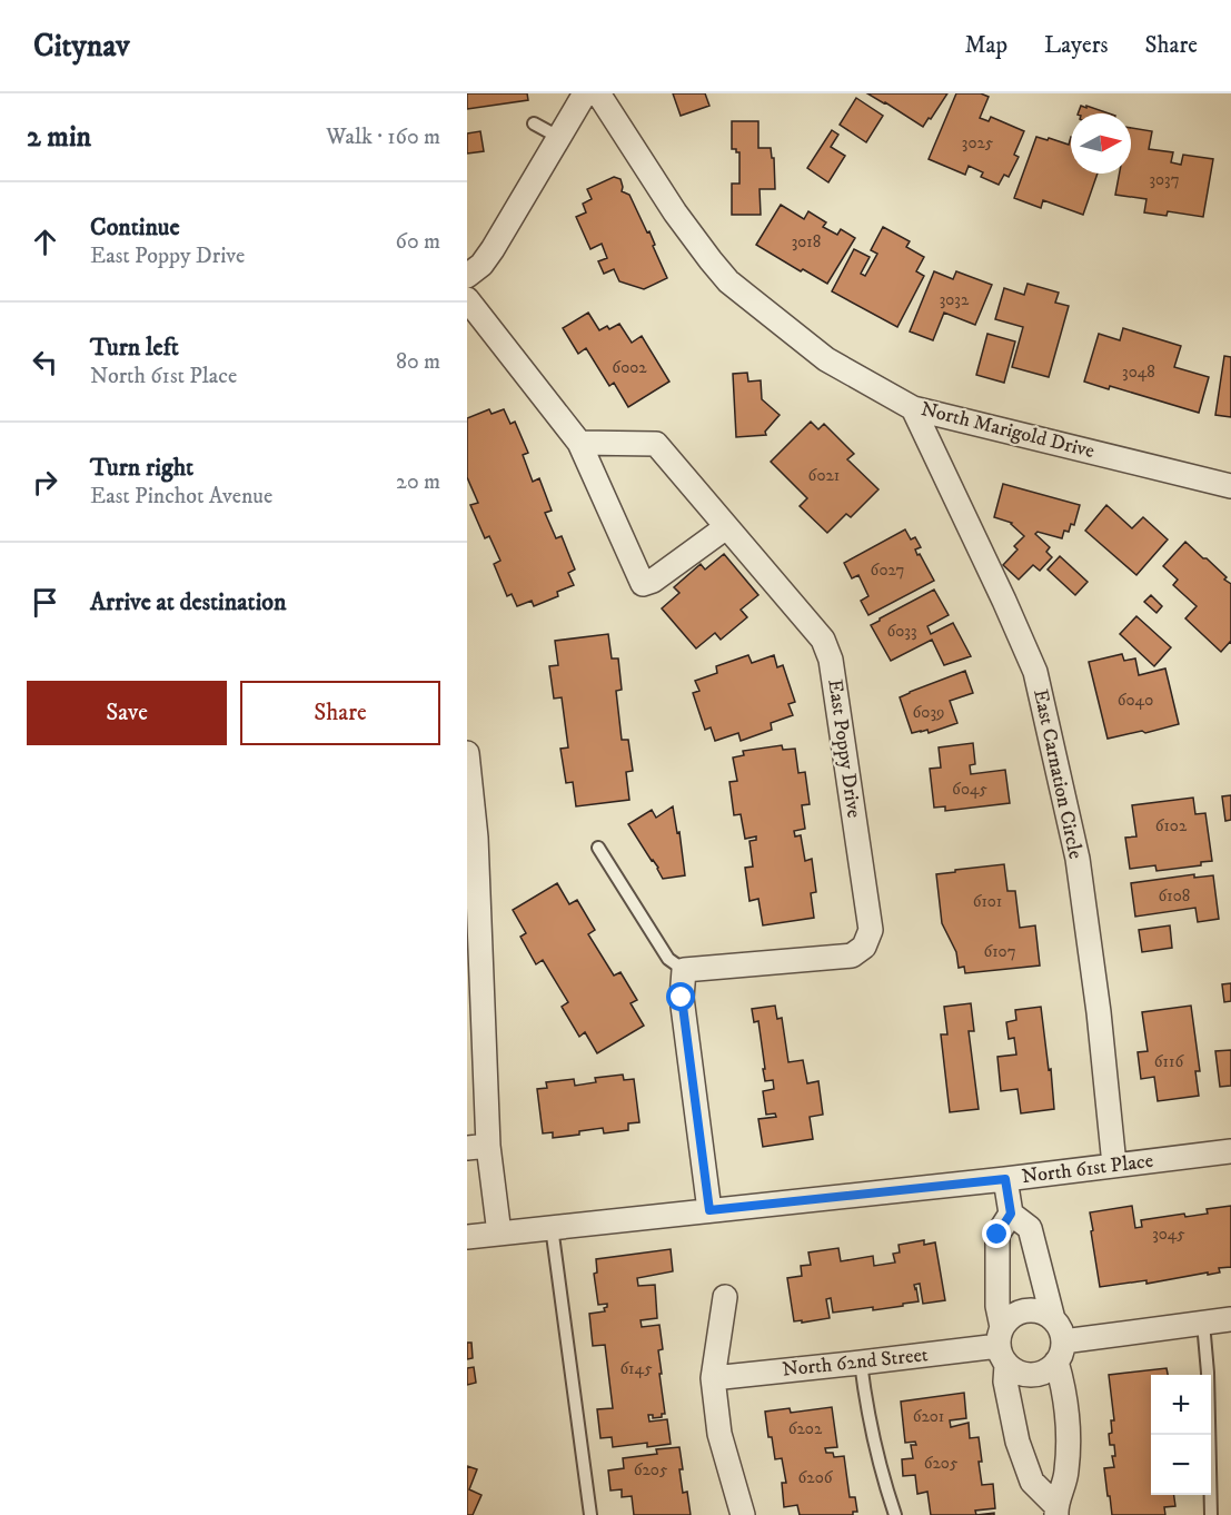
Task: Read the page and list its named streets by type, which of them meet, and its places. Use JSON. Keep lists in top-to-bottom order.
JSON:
{
  "streets": {
    "street": [
      "North Marigold Drive",
      "East Poppy Drive",
      "East Carnation Circle",
      "North 61st Place",
      "North 62nd Street"
    ]
  },
  "crossings": [
    ["North Marigold Drive", "East Carnation Circle"],
    ["East Carnation Circle", "North 61st Place"]
  ],
  "house_numbers": [
    "3025",
    "3037",
    "3018",
    "3032",
    "6002",
    "3048",
    "6021",
    "6027",
    "6033",
    "6040",
    "6039",
    "6045",
    "6102",
    "6108",
    "6101",
    "6107",
    "6116",
    "3045",
    "6145",
    "6201",
    "6202",
    "6205",
    "6205",
    "6206"
  ],
  "north": "right",
  "page": {
    "header": "Citynav",
    "nav": ["Map", "Layers", "Share"],
    "heading": ["2 min", "Walk · 160 m"],
    "list": [
      ["Continue", "East Poppy Drive", "60 m"],
      ["Turn left", "North 61st Place", "80 m"],
      ["Turn right", "East Pinchot Avenue", "20 m"],
      "Arrive at destination"
    ],
    "buttons": ["Save", "Share"],
    "map_buttons": ["+", "−"]
  }
}
